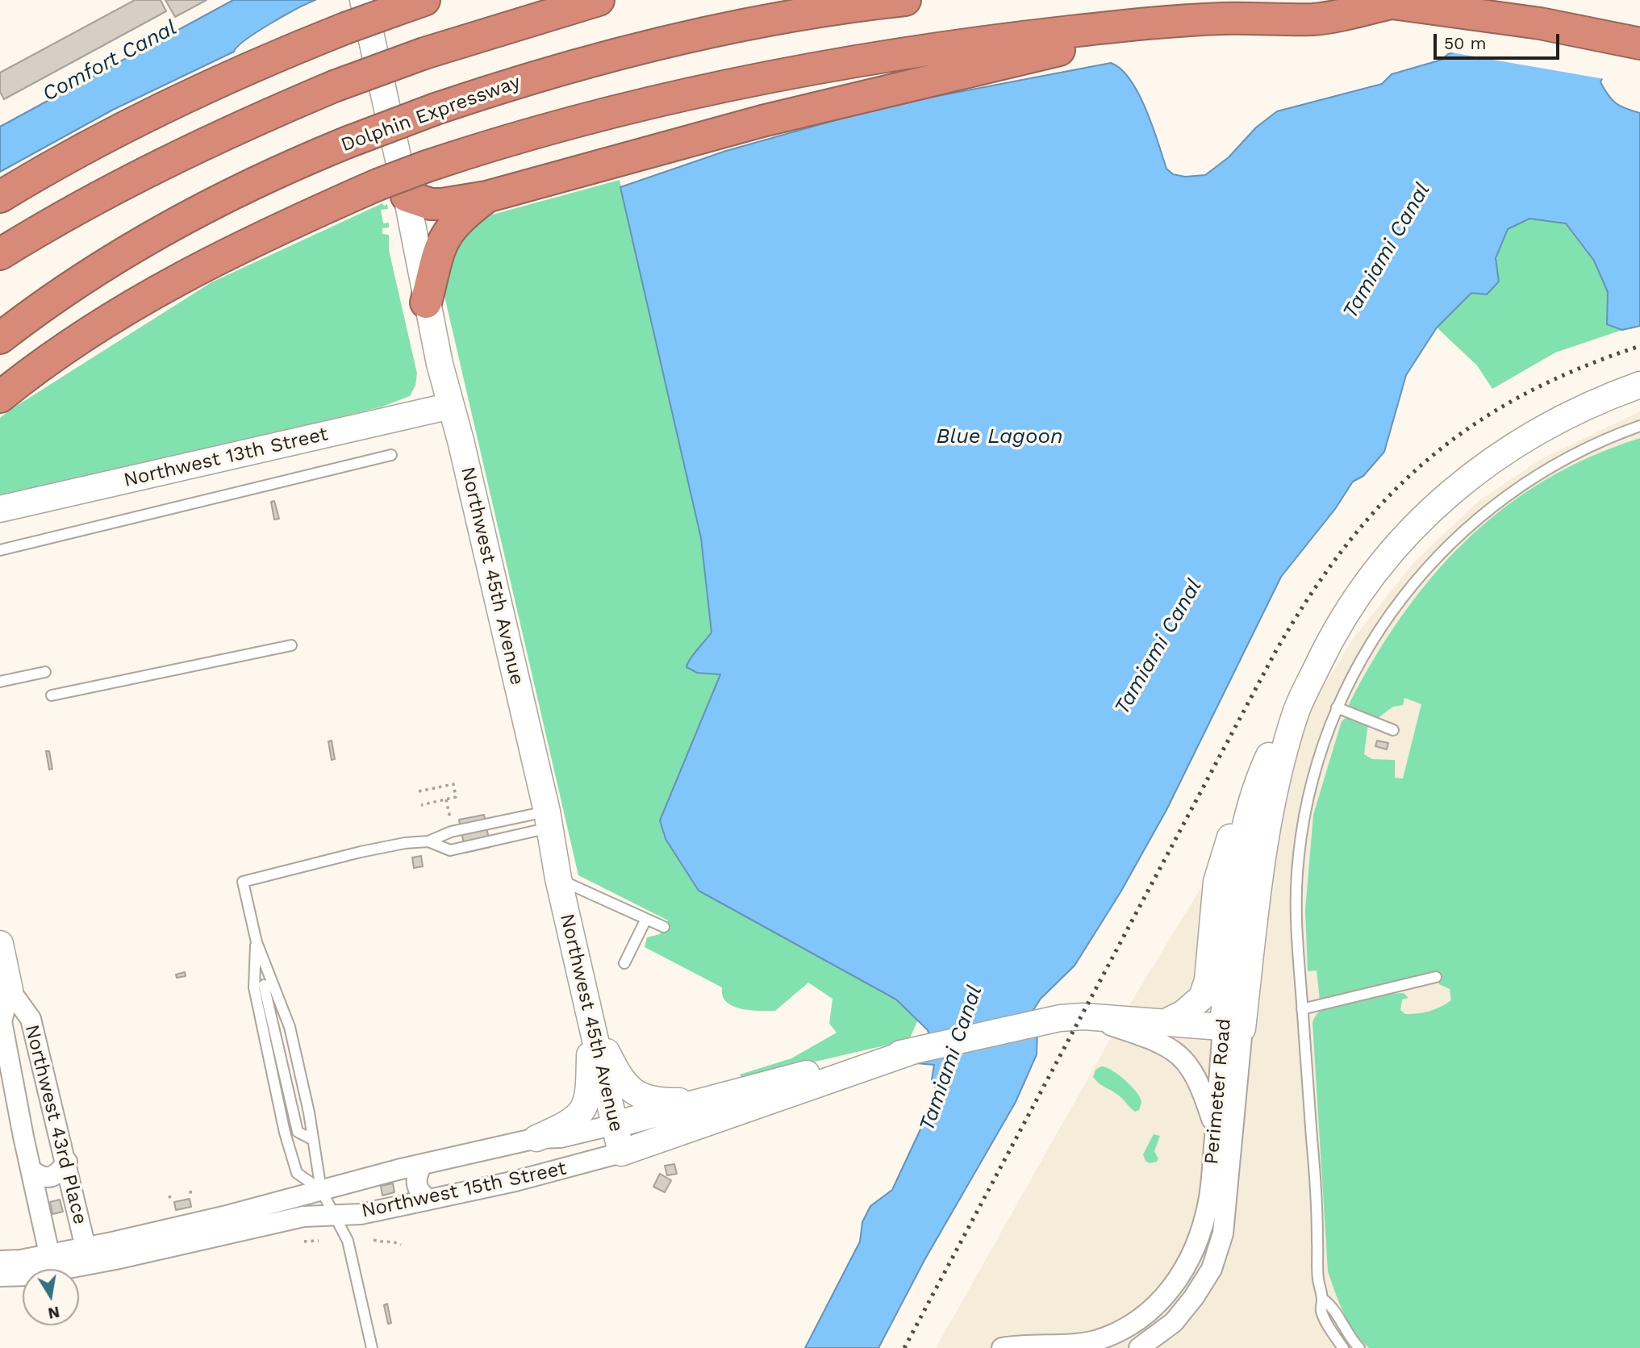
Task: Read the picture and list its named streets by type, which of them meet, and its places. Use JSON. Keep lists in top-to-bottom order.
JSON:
{
  "streets": {
    "highway": ["Dolphin Expressway"],
    "street": [
      "Northwest 13th Street",
      "Northwest 45th Avenue",
      "Perimeter Road",
      "Northwest 43rd Place",
      "Northwest 15th Street"
    ]
  },
  "crossings": [
    ["Northwest 13th Street", "Northwest 45th Avenue"],
    ["Northwest 45th Avenue", "Northwest 15th Street"],
    ["Perimeter Road", "Northwest 15th Street"],
    ["Northwest 43rd Place", "Northwest 15th Street"]
  ],
  "water": ["Comfort Canal", "Tamiami Canal", "Blue Lagoon"],
  "scale_bar": "50 m",
  "north": "bottom"
}
